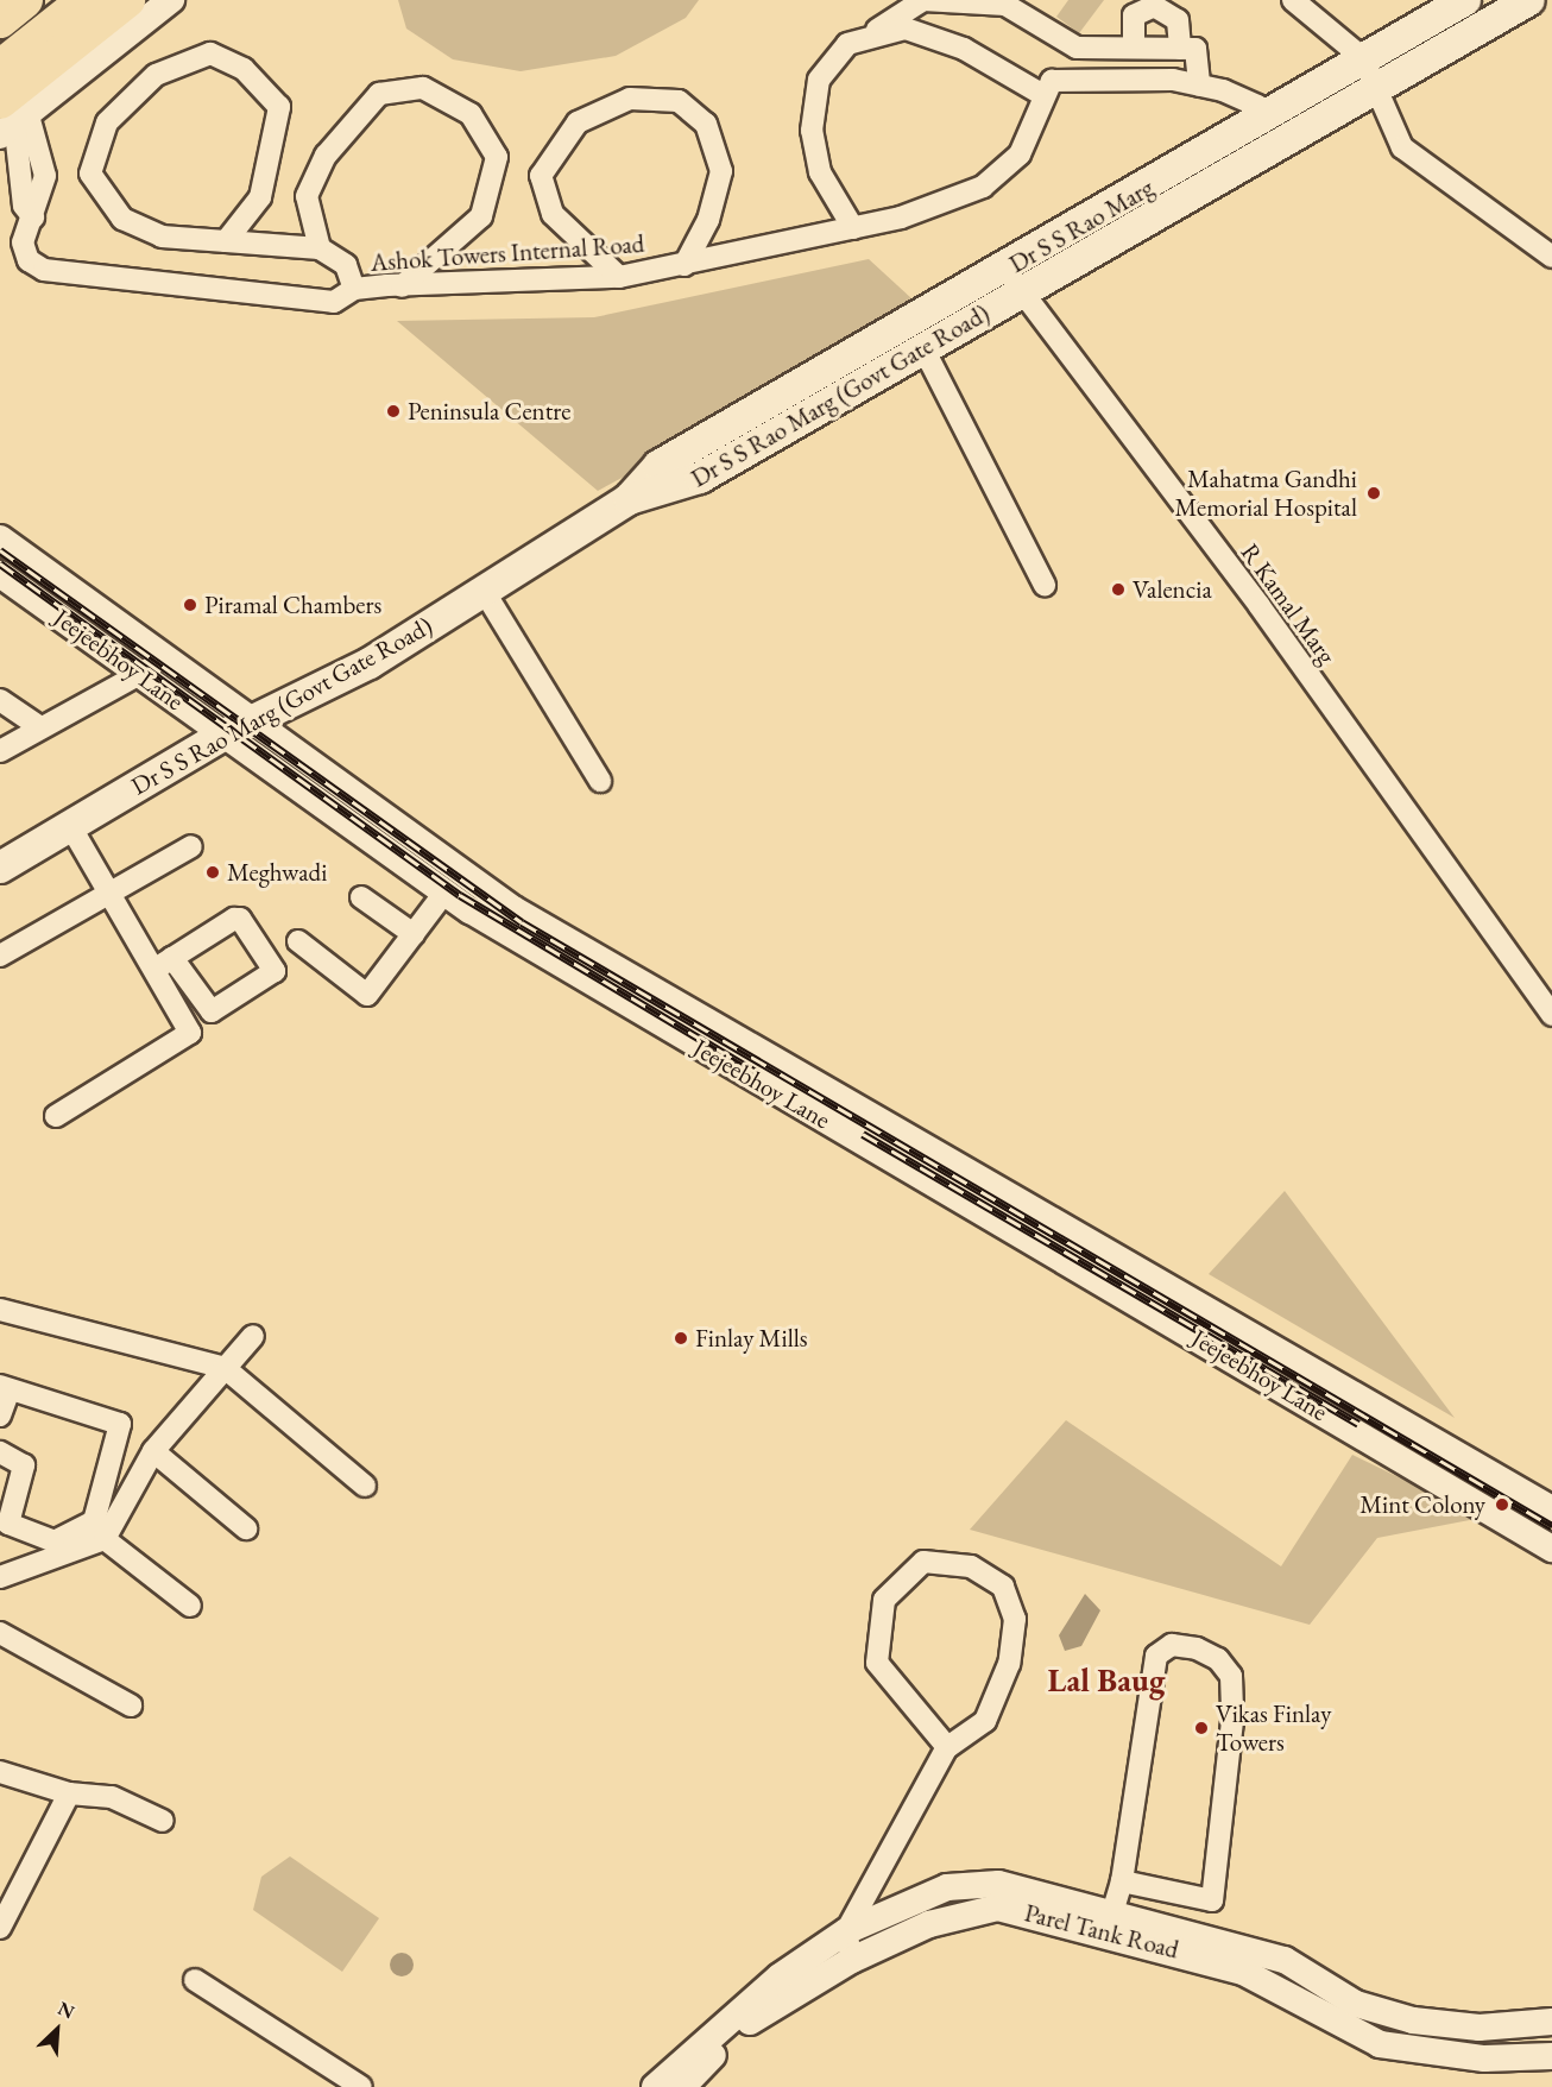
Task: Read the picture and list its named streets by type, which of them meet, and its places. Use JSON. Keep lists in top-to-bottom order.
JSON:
{
  "streets": {
    "main road": ["Dr S S Rao Marg", "Dr S S Rao Marg (Govt Gate Road)"],
    "street": [
      "Ashok Towers Internal Road",
      "R Kamal Marg",
      "Jeejeebhoy Lane",
      "Parel Tank Road"
    ]
  },
  "crossings": [
    ["Dr S S Rao Marg", "Dr S S Rao Marg (Govt Gate Road)"],
    ["Dr S S Rao Marg", "R Kamal Marg"],
    ["Dr S S Rao Marg (Govt Gate Road)", "R Kamal Marg"],
    ["Dr S S Rao Marg (Govt Gate Road)", "Jeejeebhoy Lane"]
  ],
  "districts": ["Lal Baug"],
  "places": [
    "Peninsula Centre",
    "Mahatma Gandhi Memorial Hospital",
    "Valencia",
    "Piramal Chambers",
    "Meghwadi",
    "Finlay Mills",
    "Mint Colony",
    "Vikas Finlay Towers"
  ],
  "north": "top right"
}
